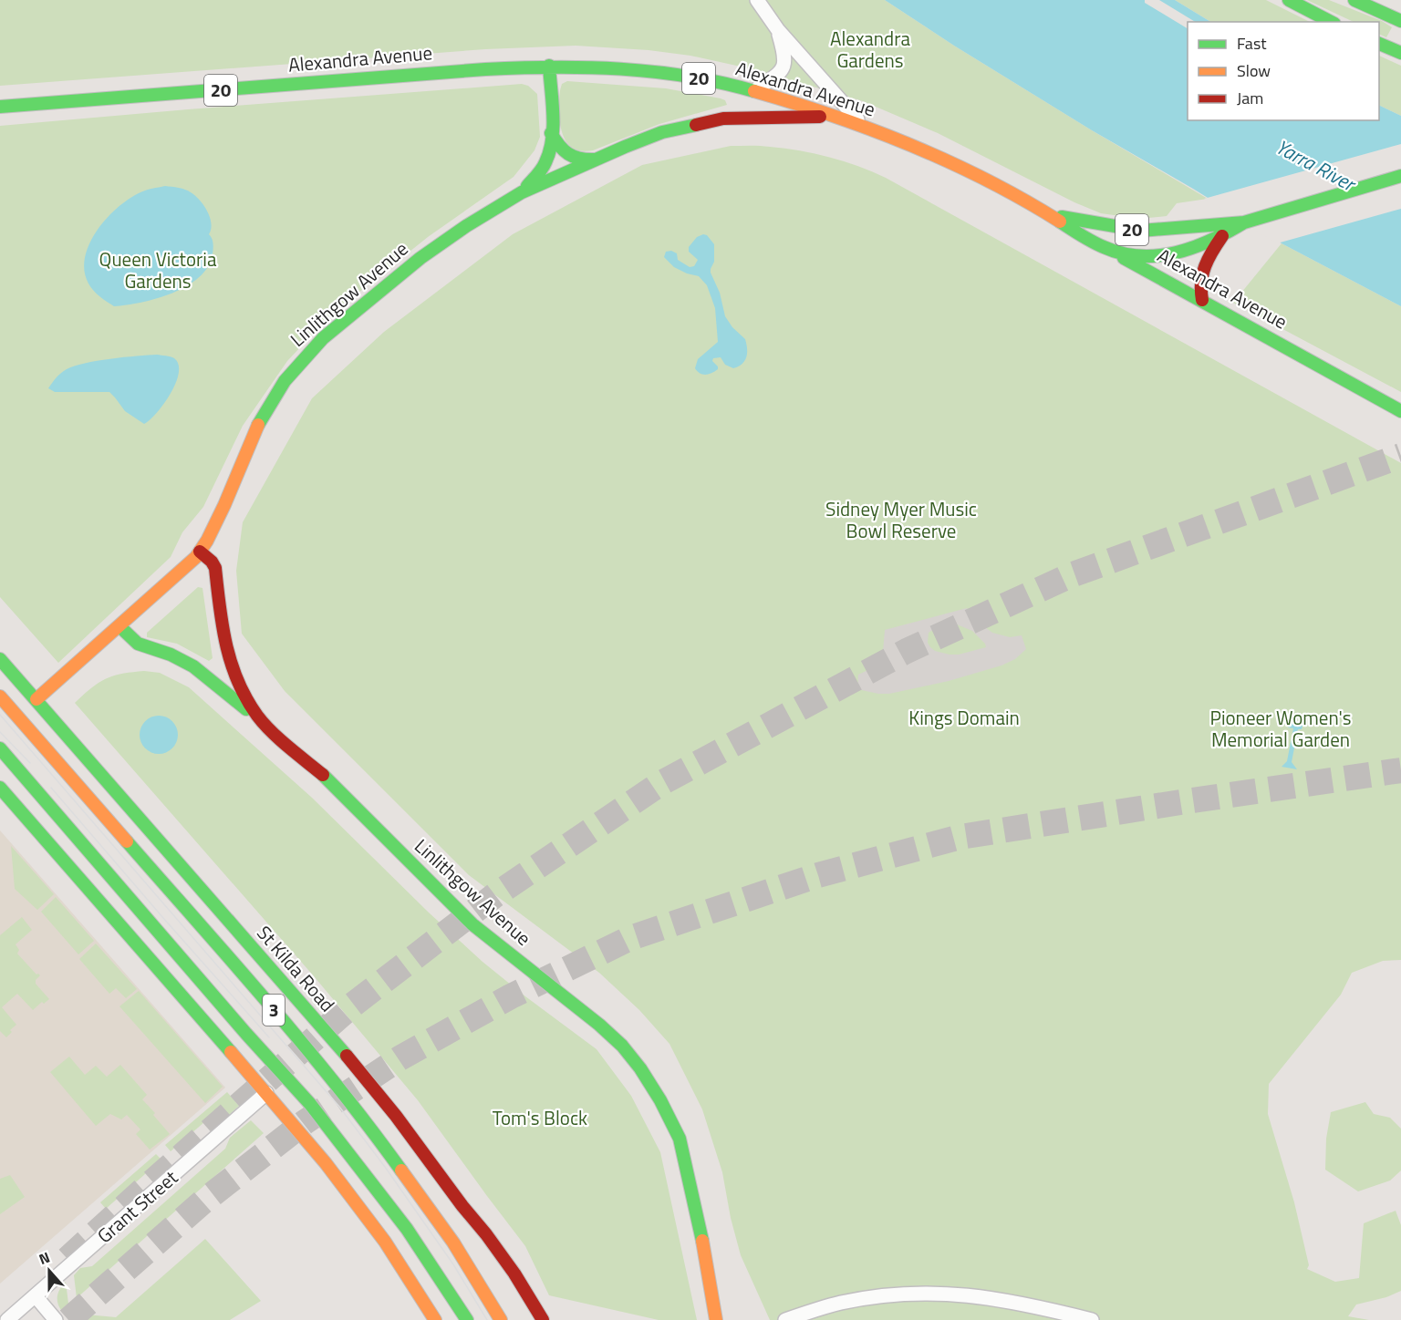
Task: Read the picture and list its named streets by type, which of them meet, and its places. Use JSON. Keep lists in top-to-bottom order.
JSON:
{
  "streets": {
    "main road": [
      "Alexandra Avenue",
      "20",
      "Linlithgow Avenue",
      "St Kilda Road",
      "3"
    ],
    "street": ["Grant Street"]
  },
  "crossings": [
    ["Alexandra Avenue", "20"],
    ["Alexandra Avenue", "Linlithgow Avenue"],
    ["Linlithgow Avenue", "St Kilda Road"],
    ["Linlithgow Avenue", "3"]
  ],
  "water": ["Yarra River"],
  "parks": [
    "Alexandra Gardens",
    "Queen Victoria Gardens",
    "Sidney Myer Music Bowl Reserve",
    "Kings Domain",
    "Pioneer Women's Memorial Garden",
    "Tom's Block"
  ],
  "legend": ["Fast", "Slow", "Jam"],
  "north": "top"
}
